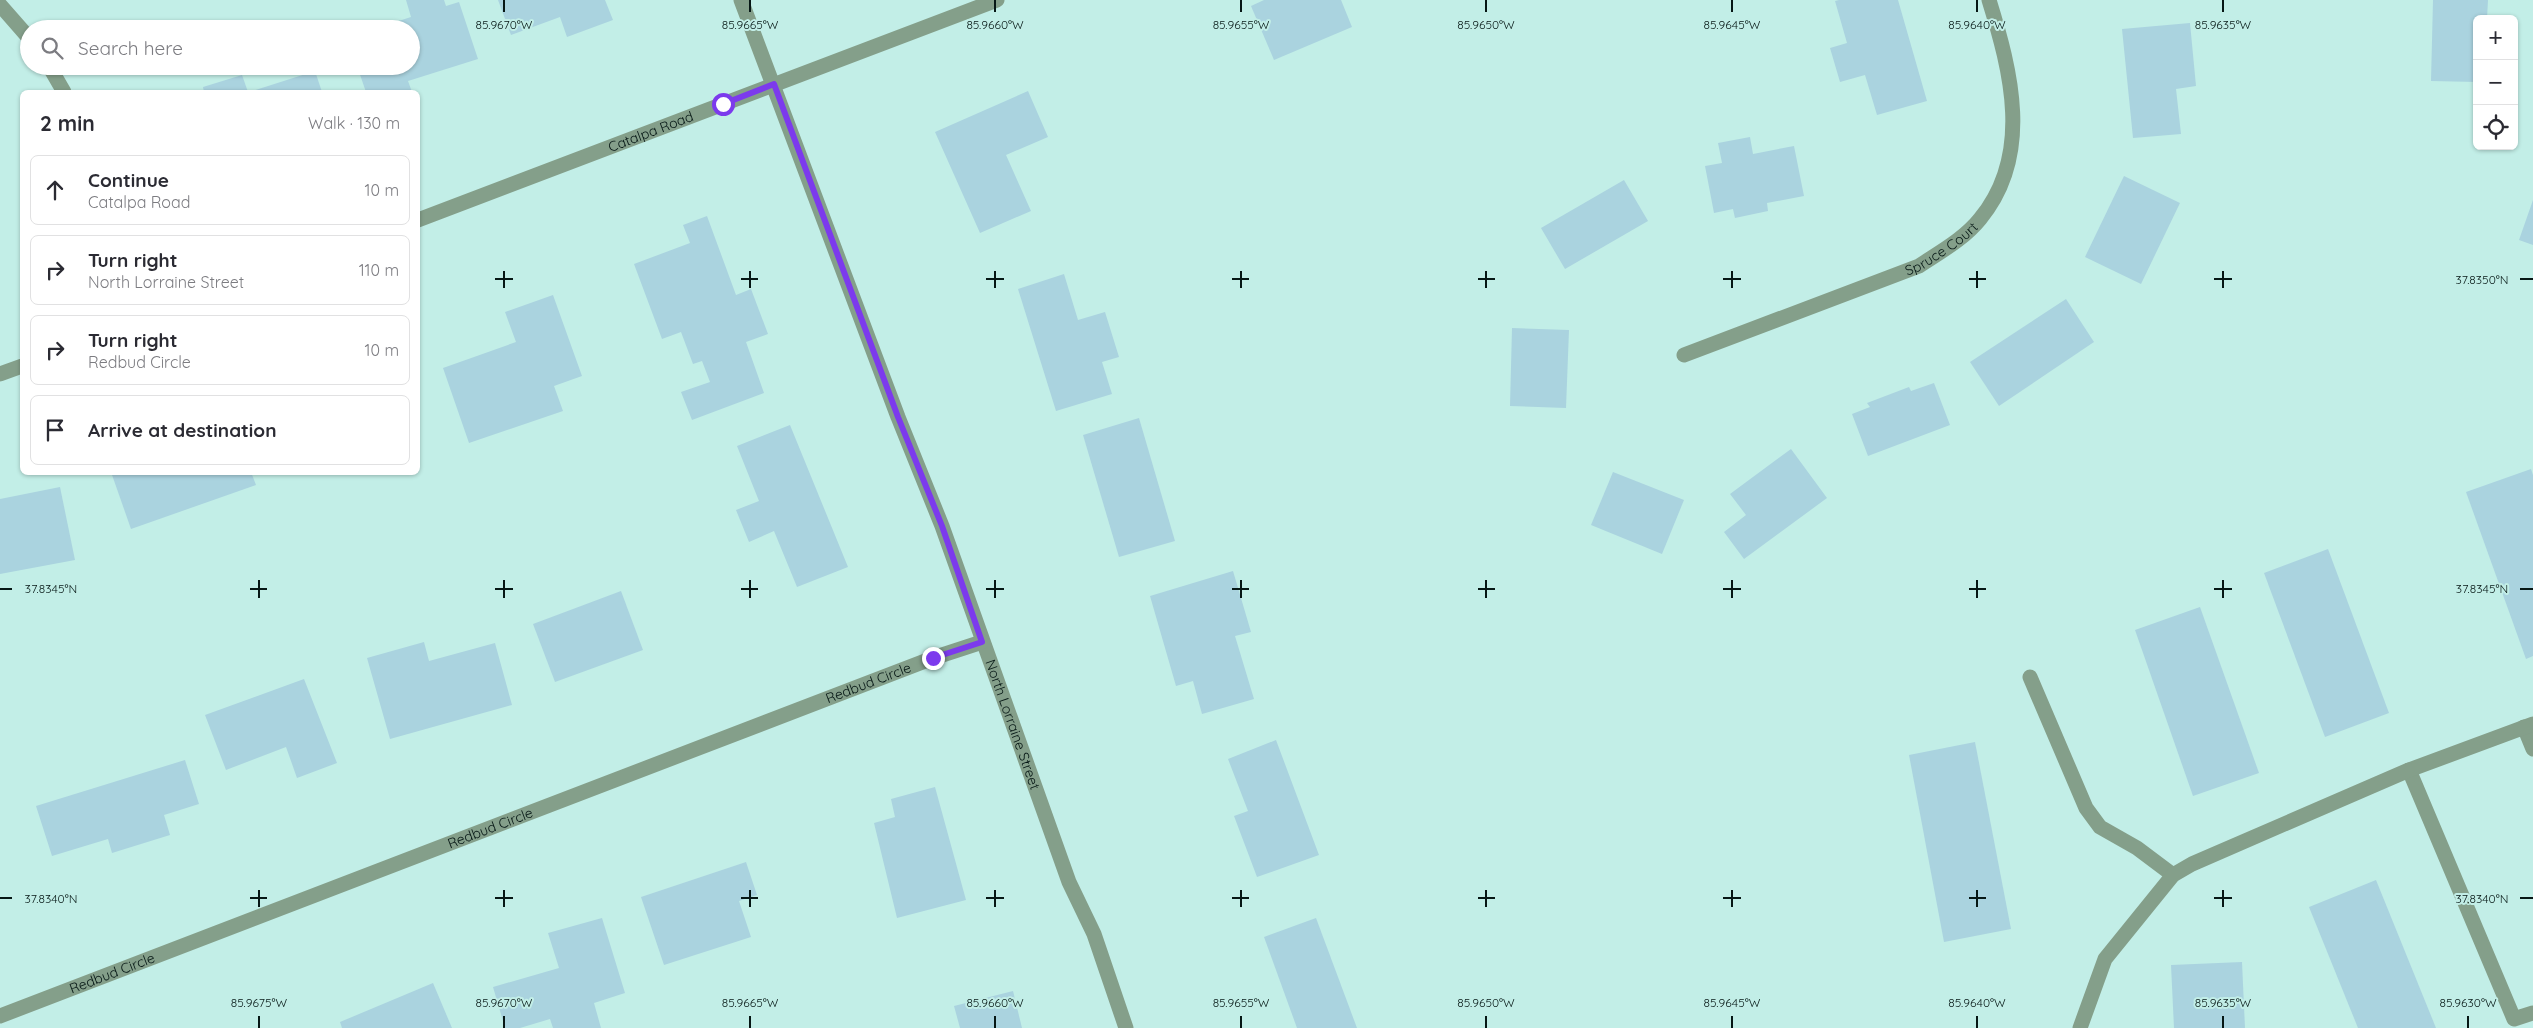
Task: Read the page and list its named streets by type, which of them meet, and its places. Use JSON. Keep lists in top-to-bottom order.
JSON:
{
  "streets": {
    "street": [
      "Catalpa Road",
      "Spruce Court",
      "Redbud Circle",
      "North Lorraine Street"
    ]
  },
  "crossings": [
    ["Catalpa Road", "North Lorraine Street"],
    ["Redbud Circle", "North Lorraine Street"]
  ],
  "page": {
    "map_buttons": ["+", "−"],
    "search": "Search here",
    "heading": ["2 min", "Walk · 130 m"],
    "list": [
      ["Continue", "Catalpa Road", "10 m"],
      ["Turn right", "North Lorraine Street", "110 m"],
      ["Turn right", "Redbud Circle", "10 m"],
      "Arrive at destination"
    ]
  },
  "coordinates": [
    "85.9670°W",
    "85.9665°W",
    "85.9660°W",
    "85.9655°W",
    "85.9650°W",
    "85.9645°W",
    "85.9640°W",
    "85.9635°W",
    "37.8350°N",
    "37.8345°N",
    "37.8340°N",
    "85.9675°W",
    "85.9630°W"
  ]
}
